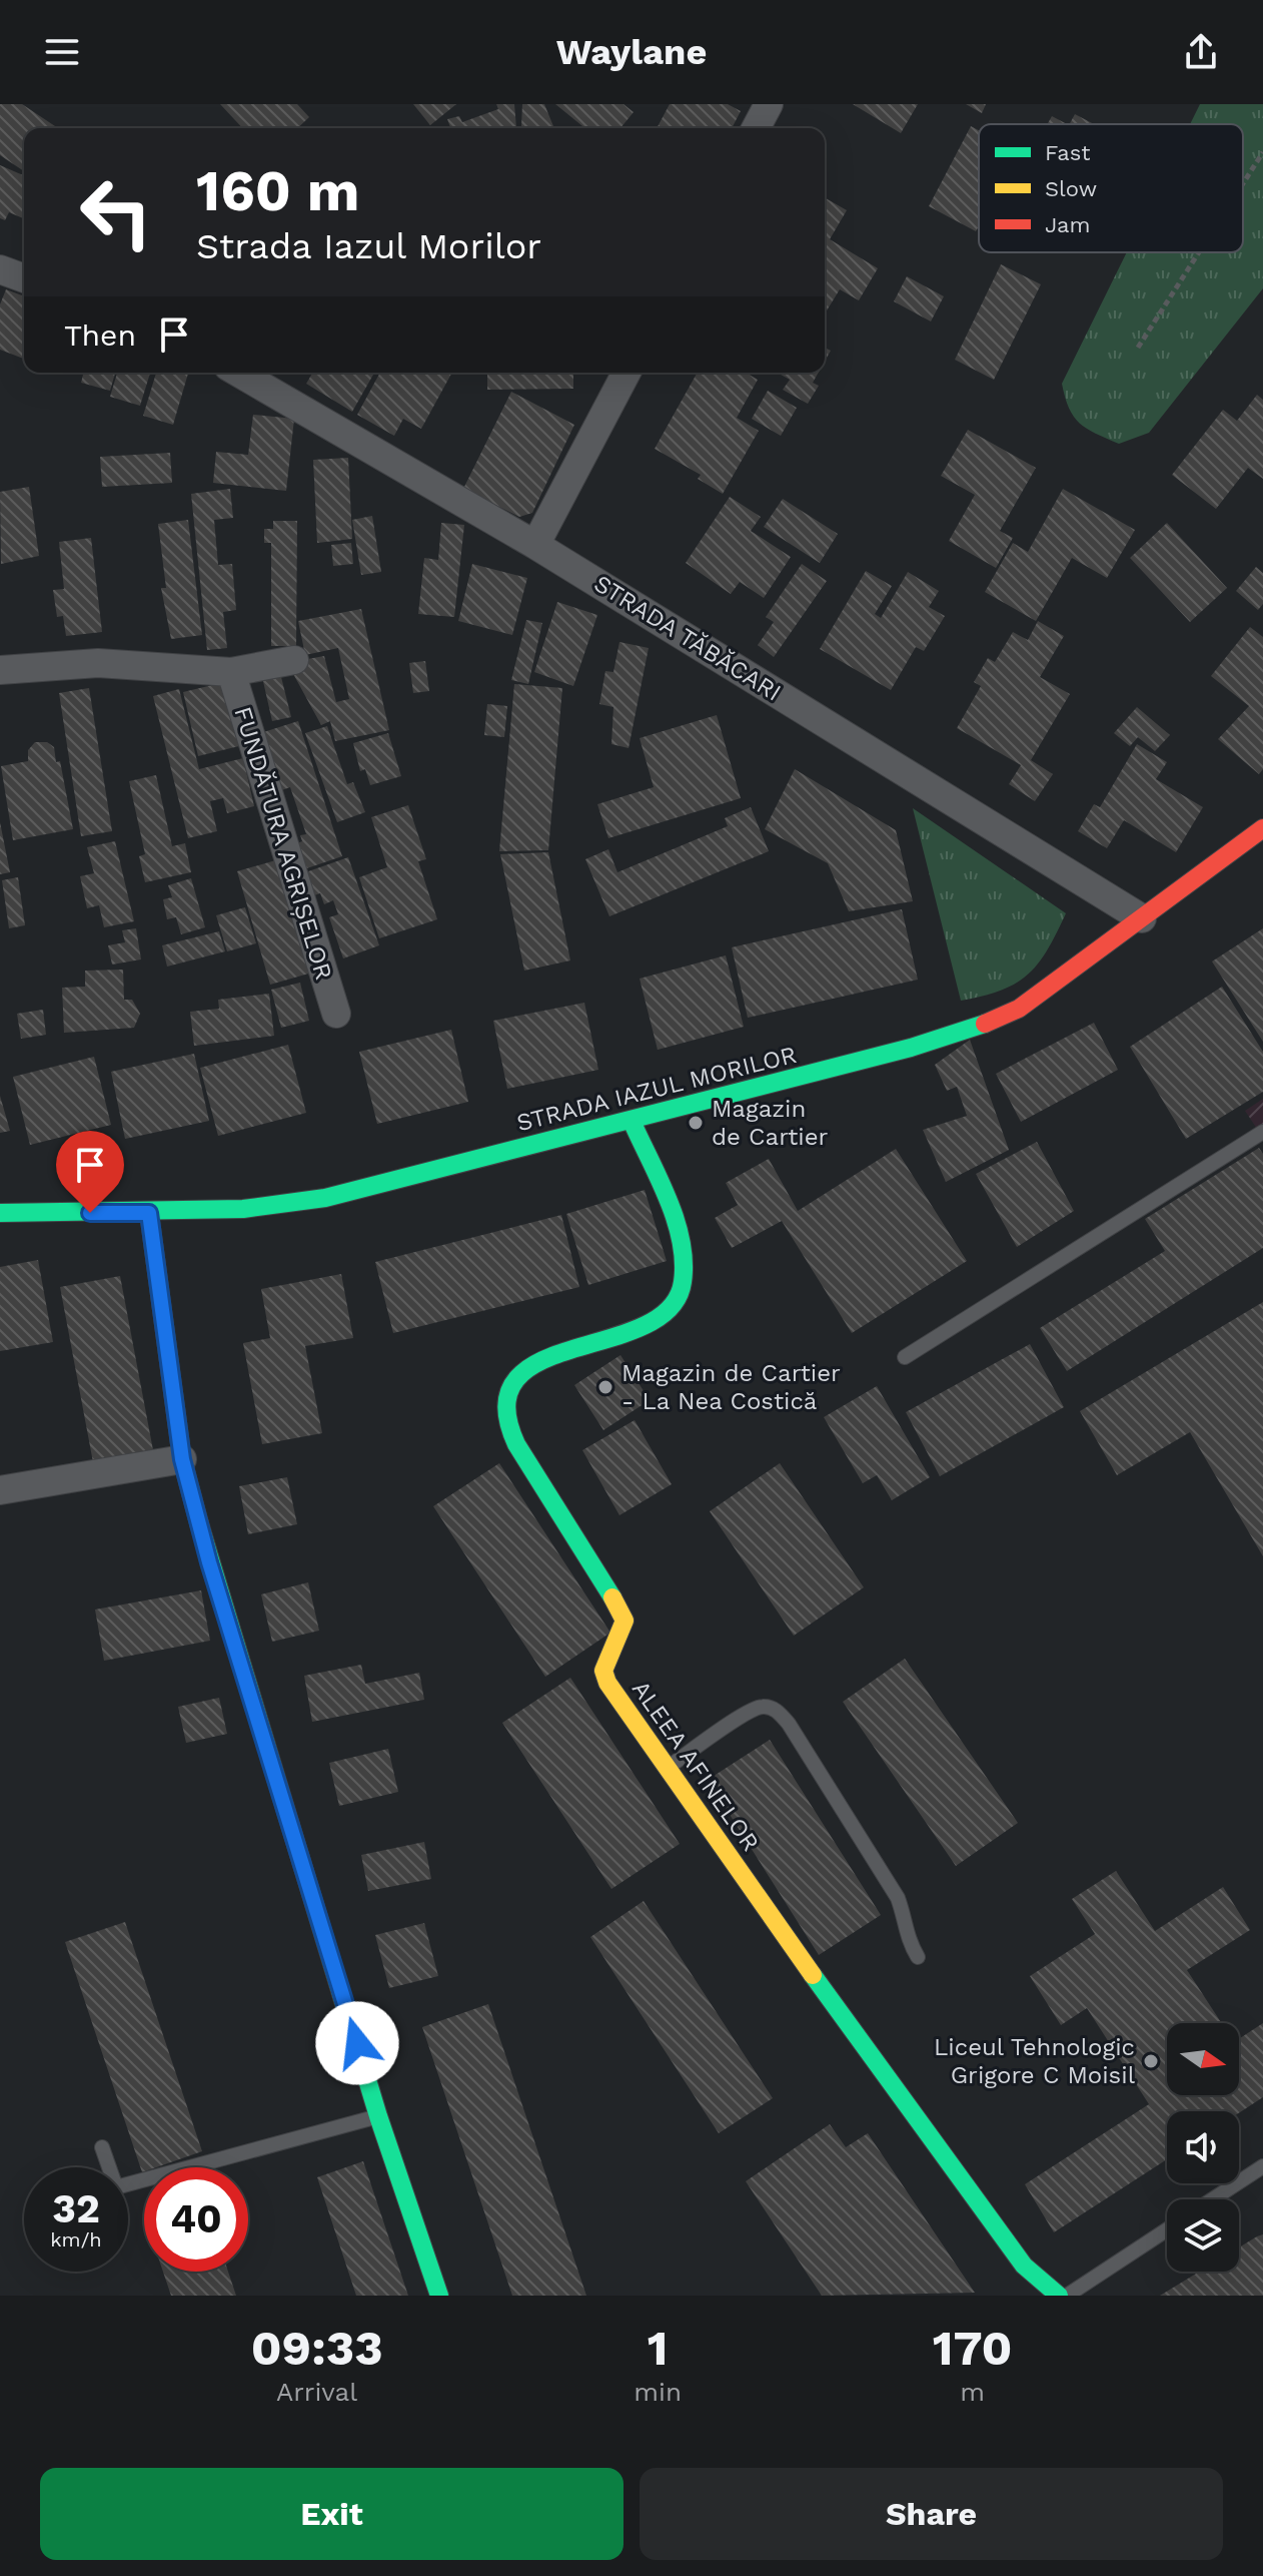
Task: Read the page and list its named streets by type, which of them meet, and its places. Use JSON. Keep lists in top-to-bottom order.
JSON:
{
  "streets": {
    "street": [
      "STRADA TĂBĂCARI",
      "FUNDĂTURA AGRIȘELOR",
      "STRADA IAZUL MORILOR",
      "ALEEA AFINELOR"
    ]
  },
  "crossings": [
    ["STRADA TĂBĂCARI", "STRADA IAZUL MORILOR"],
    ["STRADA IAZUL MORILOR", "ALEEA AFINELOR"]
  ],
  "places": ["Magazin de Cartier", "Magazin de Cartier - La Nea Costică", "Liceul Tehnologic Grigore C Moisil"],
  "legend": ["Fast", "Slow", "Jam"],
  "north": "right",
  "page": {
    "header": "Waylane",
    "turn": ["160 m", "Strada Iazul Morilor"],
    "then": "Then",
    "speed": "32 km/h",
    "limit": "40",
    "eta": [
      "09:33",
      "Arrival",
      "1",
      "min",
      "170",
      "m"
    ],
    "buttons": ["Exit", "Share"]
  }
}
